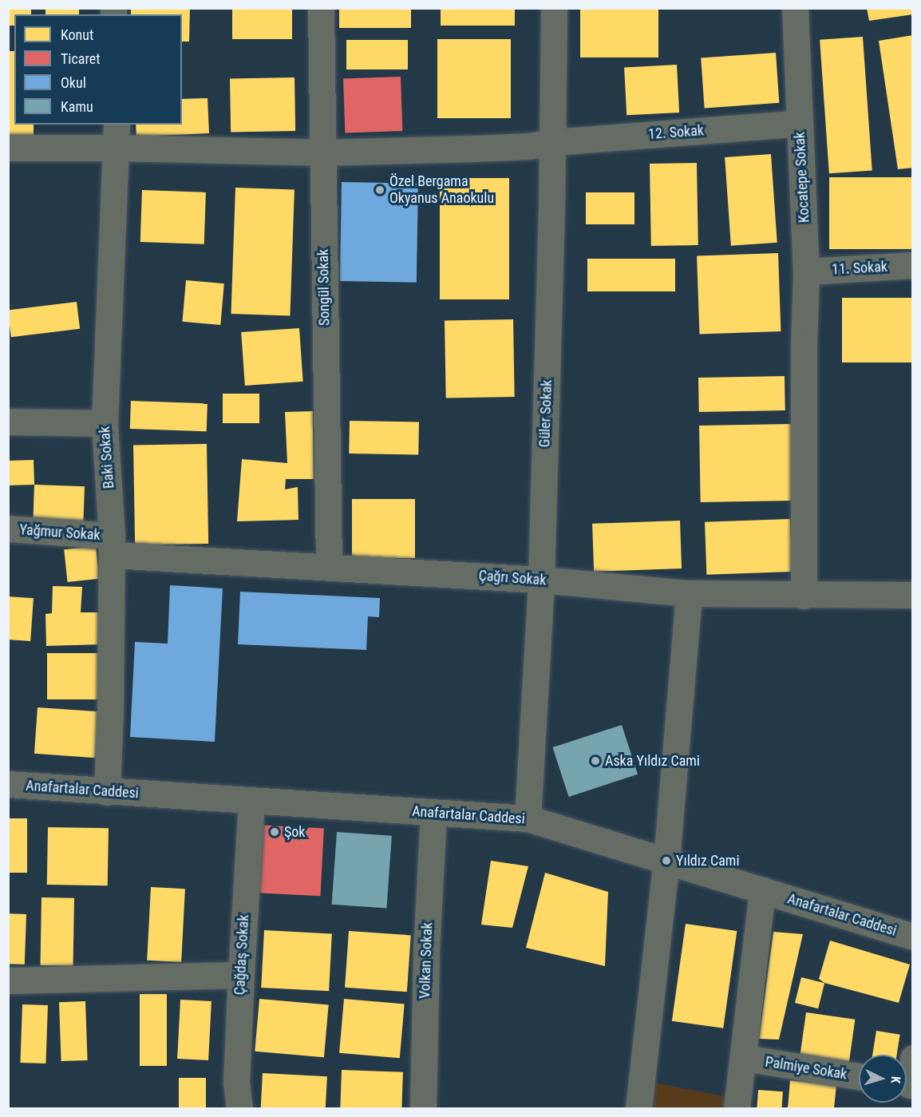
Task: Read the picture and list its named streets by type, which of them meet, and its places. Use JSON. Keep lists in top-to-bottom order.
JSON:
{
  "streets": {
    "street": [
      "12. Sokak",
      "Kocatepe Sokak",
      "11. Sokak",
      "Songül Sokak",
      "Güler Sokak",
      "Baki Sokak",
      "Yağmur Sokak",
      "Çağrı Sokak",
      "Anafartalar Caddesi",
      "Çağdaş Sokak",
      "Volkan Sokak",
      "Palmiye Sokak"
    ]
  },
  "crossings": [
    ["12. Sokak", "Kocatepe Sokak"],
    ["12. Sokak", "Songül Sokak"],
    ["12. Sokak", "Güler Sokak"],
    ["12. Sokak", "Baki Sokak"],
    ["Kocatepe Sokak", "11. Sokak"],
    ["Kocatepe Sokak", "Çağrı Sokak"],
    ["Songül Sokak", "Çağrı Sokak"],
    ["Güler Sokak", "Çağrı Sokak"],
    ["Güler Sokak", "Anafartalar Caddesi"],
    ["Baki Sokak", "Yağmur Sokak"],
    ["Baki Sokak", "Çağrı Sokak"],
    ["Baki Sokak", "Anafartalar Caddesi"],
    ["Yağmur Sokak", "Çağrı Sokak"],
    ["Anafartalar Caddesi", "Çağdaş Sokak"],
    ["Anafartalar Caddesi", "Volkan Sokak"]
  ],
  "places": [
    "Özel Bergama Okyanus Anaokulu",
    "Aska Yıldız Cami",
    "Şok",
    "Yıldız Cami"
  ],
  "legend": [
    "Konut",
    "Ticaret",
    "Okul",
    "Kamu"
  ],
  "north": "right"
}
